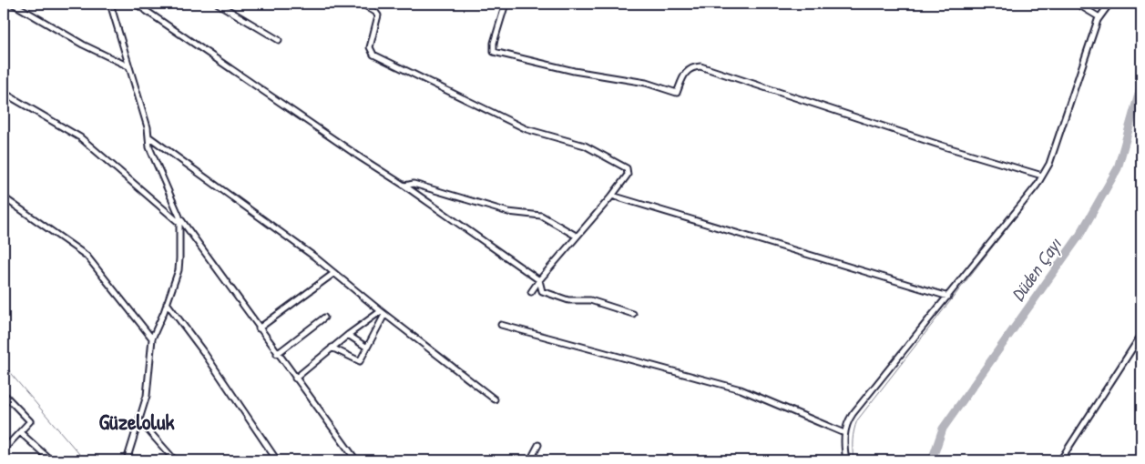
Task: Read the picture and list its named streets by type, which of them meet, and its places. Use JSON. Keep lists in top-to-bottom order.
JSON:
{
  "districts": ["Güzeloluk"],
  "water": ["Düden Çayı"]
}
